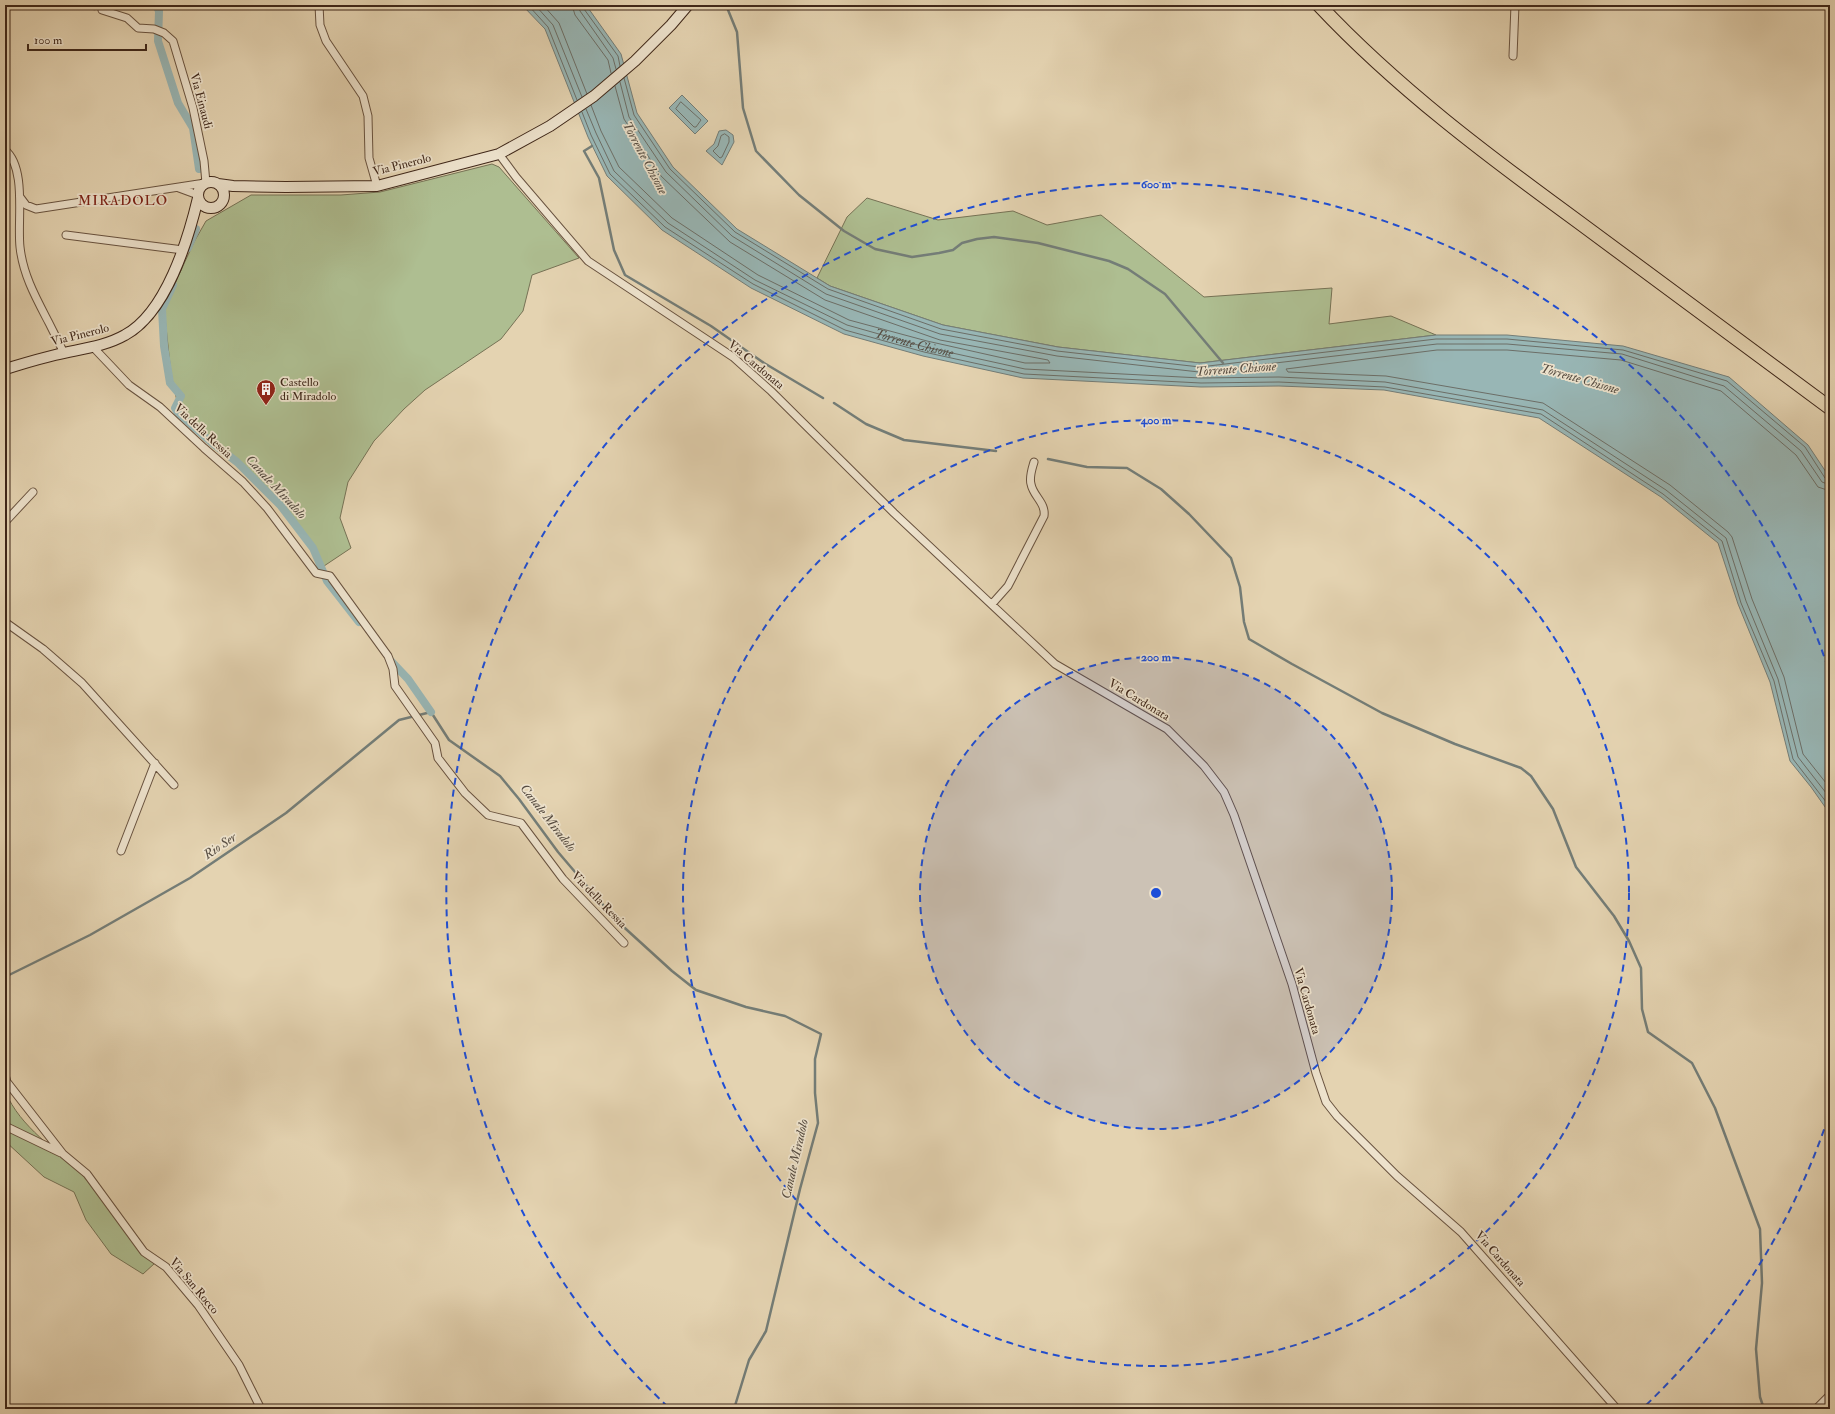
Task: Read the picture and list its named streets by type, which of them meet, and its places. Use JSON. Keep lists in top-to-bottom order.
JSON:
{
  "streets": {
    "street": [
      "Via Einaudi",
      "Via Pinerolo",
      "Via Cardonata",
      "Via della Ressia",
      "Via San Rocco"
    ]
  },
  "crossings": [
    ["Via Einaudi", "Via Pinerolo"],
    ["Via Pinerolo", "Via Cardonata"],
    ["Via Pinerolo", "Via della Ressia"]
  ],
  "districts": ["MIRADOLO"],
  "water": ["Torrente Chisone", "Canale Miradolo", "Rio Ser"],
  "places": {
    "building": ["Castello di Miradolo"]
  },
  "scale_bar": "100 m",
  "rings": ["600 m", "400 m", "200 m"]
}
